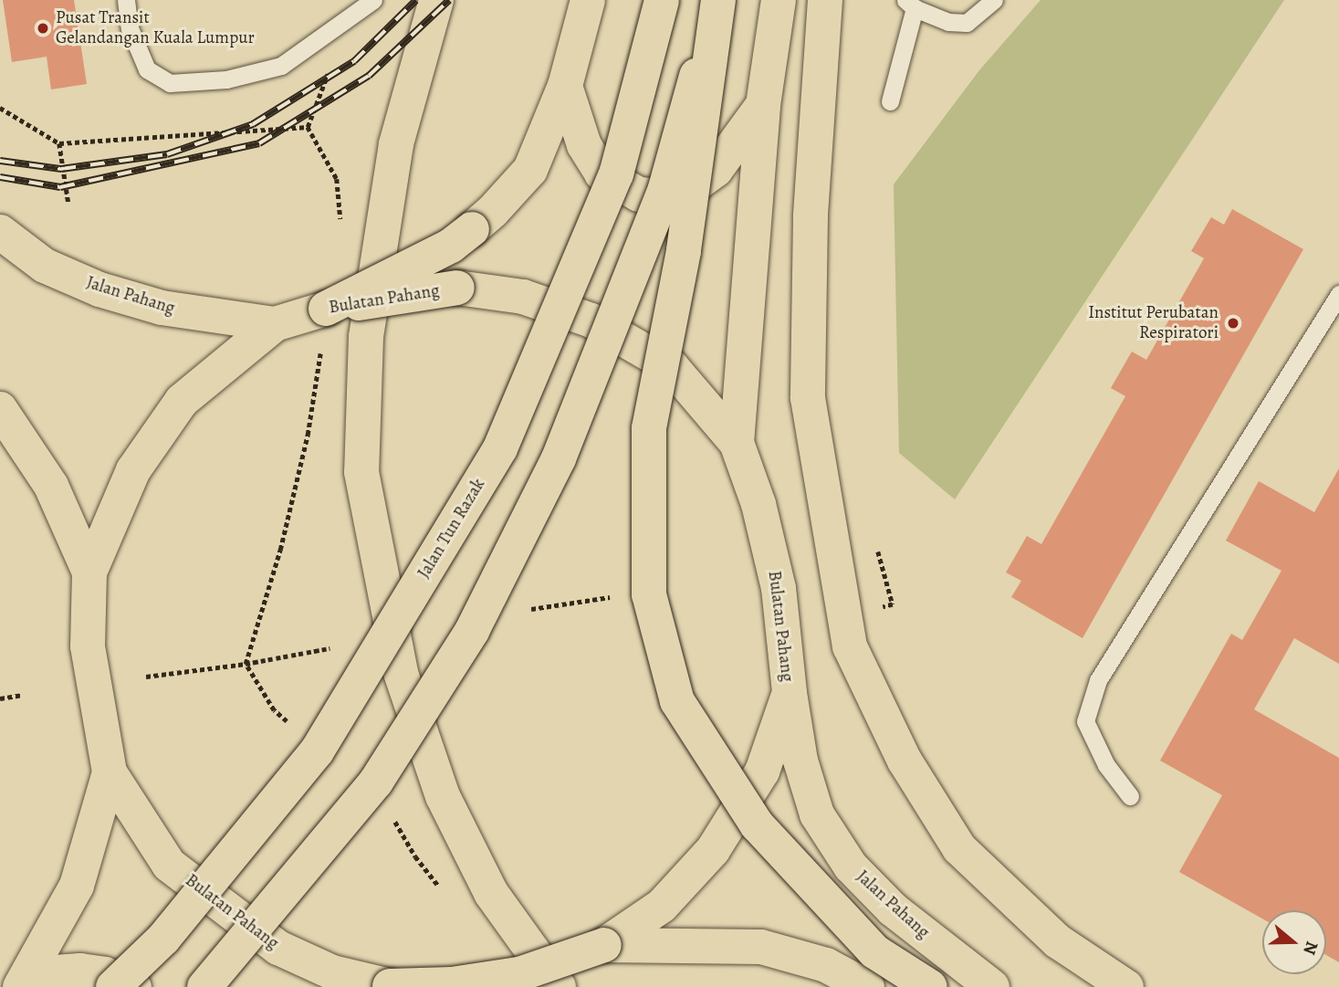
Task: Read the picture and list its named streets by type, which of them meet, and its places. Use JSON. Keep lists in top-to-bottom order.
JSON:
{
  "streets": {
    "main road": ["Jalan Pahang", "Bulatan Pahang", "Jalan Tun Razak"]
  },
  "crossings": [
    ["Jalan Pahang", "Bulatan Pahang"]
  ],
  "places": ["Pusat Transit Gelandangan Kuala Lumpur", "Institut Perubatan Respiratori"],
  "north": "right"
}
